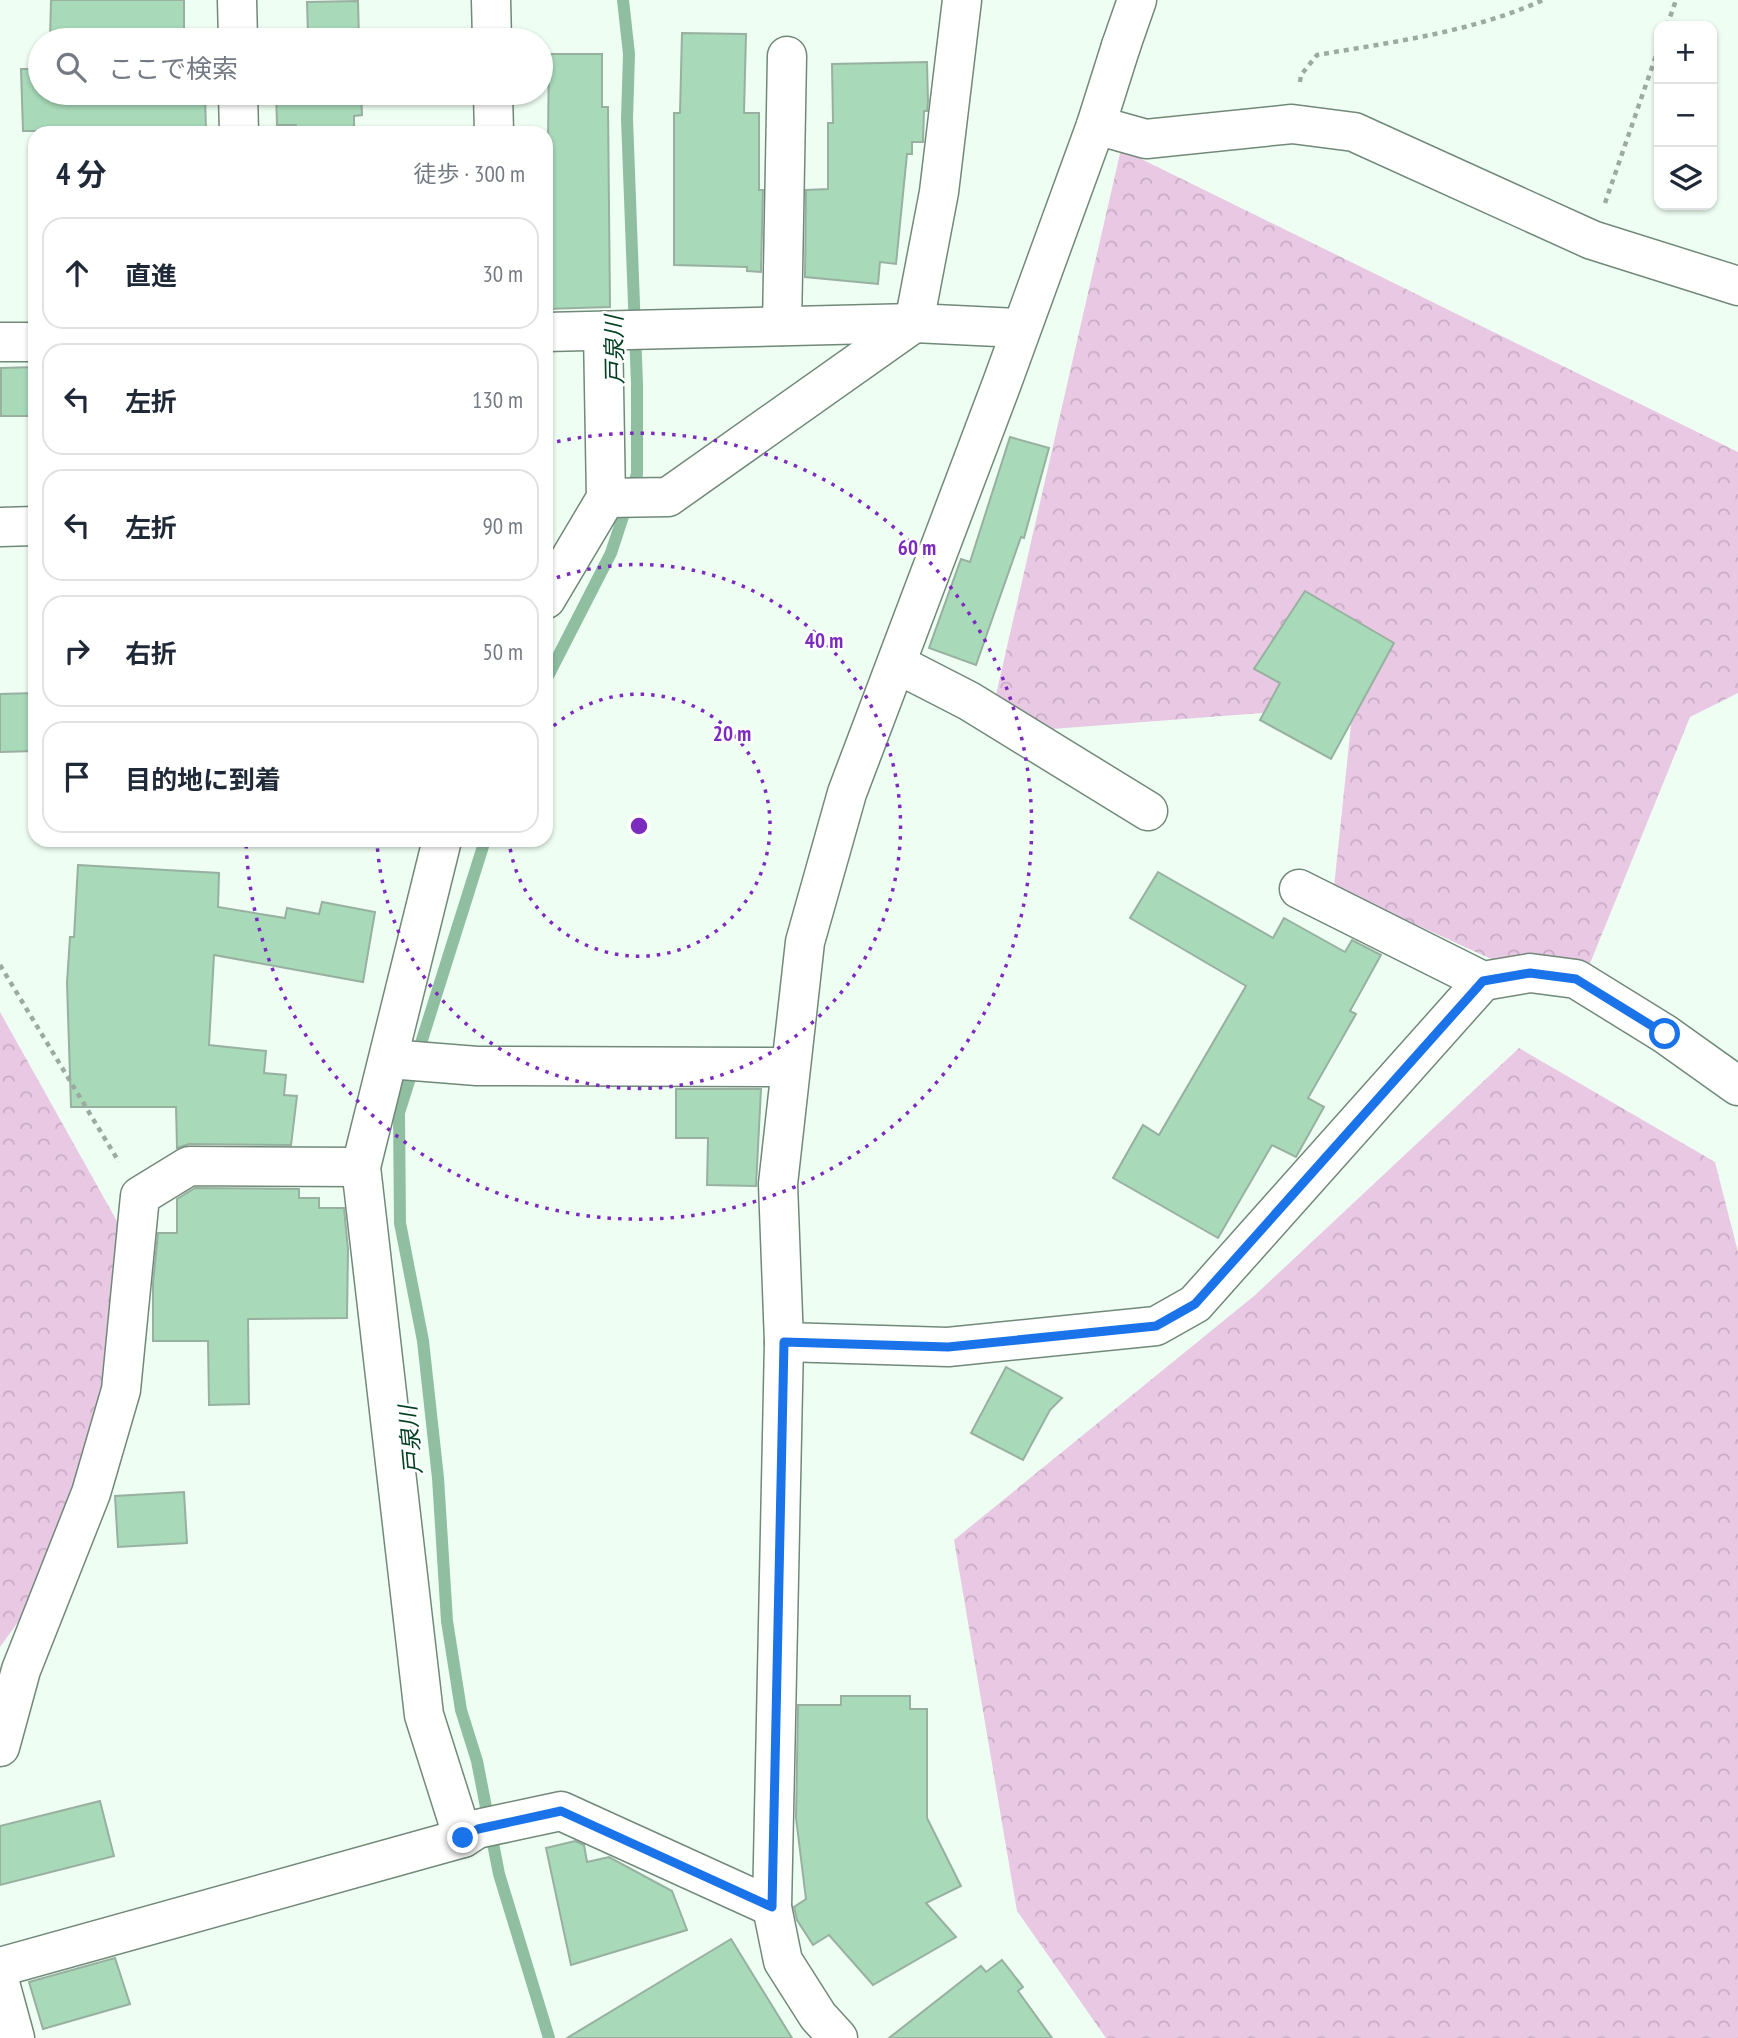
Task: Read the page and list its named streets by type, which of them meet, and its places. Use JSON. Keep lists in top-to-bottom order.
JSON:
{
  "water": ["戸泉川"],
  "page": {
    "map_buttons": ["+", "−"],
    "search": "ここで検索",
    "heading": ["4 分", "徒歩 · 300 m"],
    "list": [
      ["直進", "30 m"],
      ["左折", "130 m"],
      ["左折", "90 m"],
      ["右折", "50 m"],
      "目的地に到着"
    ]
  },
  "rings": ["60 m", "40 m", "20 m"]
}
